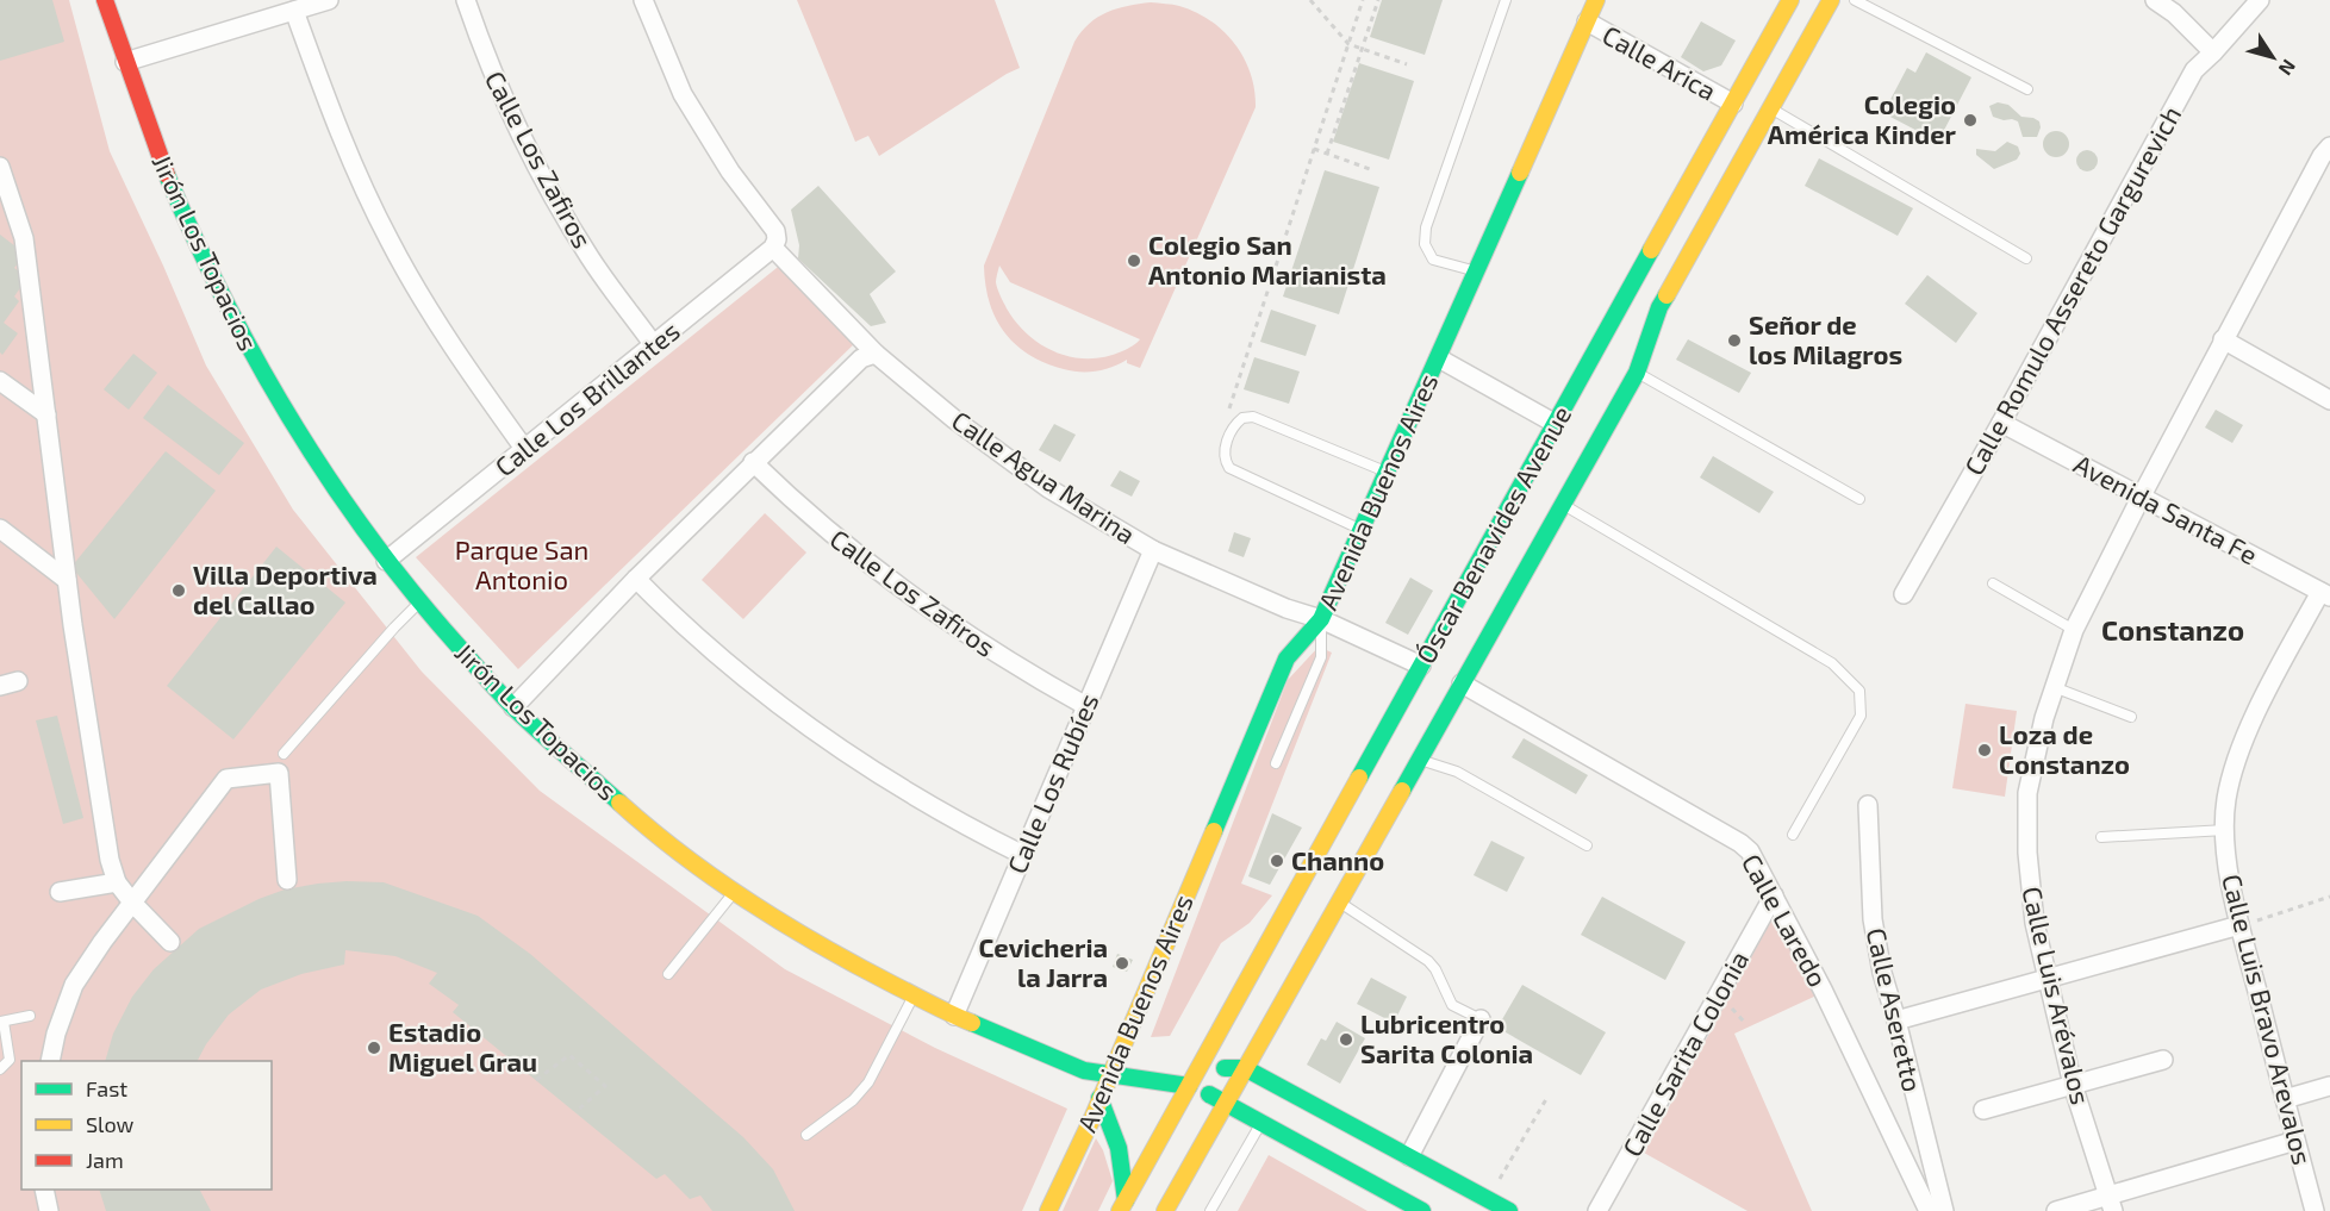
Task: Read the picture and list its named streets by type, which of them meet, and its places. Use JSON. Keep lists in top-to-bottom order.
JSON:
{
  "streets": {
    "main road": ["Jirón Los Topacios", "Avenida Buenos Aires", "Óscar Benavides Avenue"],
    "street": [
      "Calle Arica",
      "Calle Los Zafiros",
      "Calle Romulo Assereto Gargurevich",
      "Calle Los Brillantes",
      "Calle Agua Marina",
      "Avenida Santa Fe",
      "Calle Los Rubíes",
      "Calle Laredo",
      "Calle Luis Arévalos",
      "Calle Aseretto",
      "Calle Luis Bravo Arevalos",
      "Calle Sarita Colonia"
    ]
  },
  "crossings": [
    ["Calle Arica", "Avenida Buenos Aires"],
    ["Calle Arica", "Óscar Benavides Avenue"],
    ["Calle Los Zafiros", "Calle Los Brillantes"],
    ["Calle Los Zafiros", "Calle Los Rubíes"],
    ["Jirón Los Topacios", "Calle Los Brillantes"],
    ["Jirón Los Topacios", "Avenida Buenos Aires"],
    ["Jirón Los Topacios", "Óscar Benavides Avenue"],
    ["Jirón Los Topacios", "Calle Los Rubíes"],
    ["Calle Romulo Assereto Gargurevich", "Avenida Santa Fe"],
    ["Calle Los Brillantes", "Calle Agua Marina"],
    ["Calle Agua Marina", "Avenida Buenos Aires"],
    ["Calle Agua Marina", "Óscar Benavides Avenue"],
    ["Calle Agua Marina", "Calle Los Rubíes"],
    ["Avenida Santa Fe", "Calle Luis Arévalos"],
    ["Avenida Santa Fe", "Calle Luis Bravo Arevalos"],
    ["Óscar Benavides Avenue", "Calle Laredo"],
    ["Calle Laredo", "Calle Sarita Colonia"]
  ],
  "districts": ["Constanzo"],
  "parks": ["Parque San Antonio"],
  "places": [
    "Colegio América Kinder",
    "Colegio San Antonio Marianista",
    "Señor de los Milagros",
    "Villa Deportiva del Callao",
    "Loza de Constanzo",
    "Channo",
    "Cevicheria la Jarra",
    "Lubricentro Sarita Colonia",
    "Estadio Miguel Grau"
  ],
  "legend": ["Fast", "Slow", "Jam"],
  "north": "bottom right"
}
